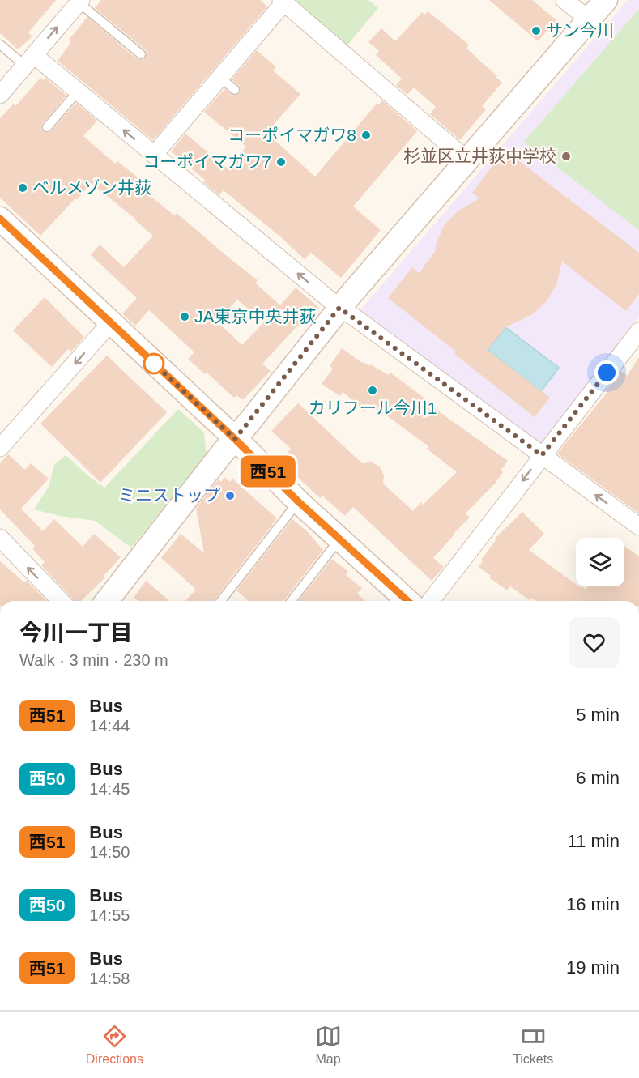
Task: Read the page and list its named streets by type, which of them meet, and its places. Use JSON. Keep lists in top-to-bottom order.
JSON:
{
  "places": [
    "サン今川",
    "コーポイマガワ8",
    "杉並区立井荻中学校",
    "コーポイマガワ7",
    "ベルメゾン井荻",
    "JA東京中央井荻",
    "カリフール今川1",
    "ミニストップ"
  ],
  "lines": ["bus line 西51"],
  "page": {
    "on_map": "西51",
    "heading": ["今川一丁目", "Walk · 3 min · 230 m"],
    "list": [
      {
        "mark": "西51",
        "name": "Bus",
        "note": "14:44",
        "value": "5 min"
      },
      {
        "mark": "西50",
        "name": "Bus",
        "note": "14:45",
        "value": "6 min"
      },
      {
        "mark": "西51",
        "name": "Bus",
        "note": "14:50",
        "value": "11 min"
      },
      {
        "mark": "西50",
        "name": "Bus",
        "note": "14:55",
        "value": "16 min"
      },
      {
        "mark": "西51",
        "name": "Bus",
        "note": "14:58",
        "value": "19 min"
      }
    ],
    "tabs": ["Directions", "Map", "Tickets"]
  }
}
